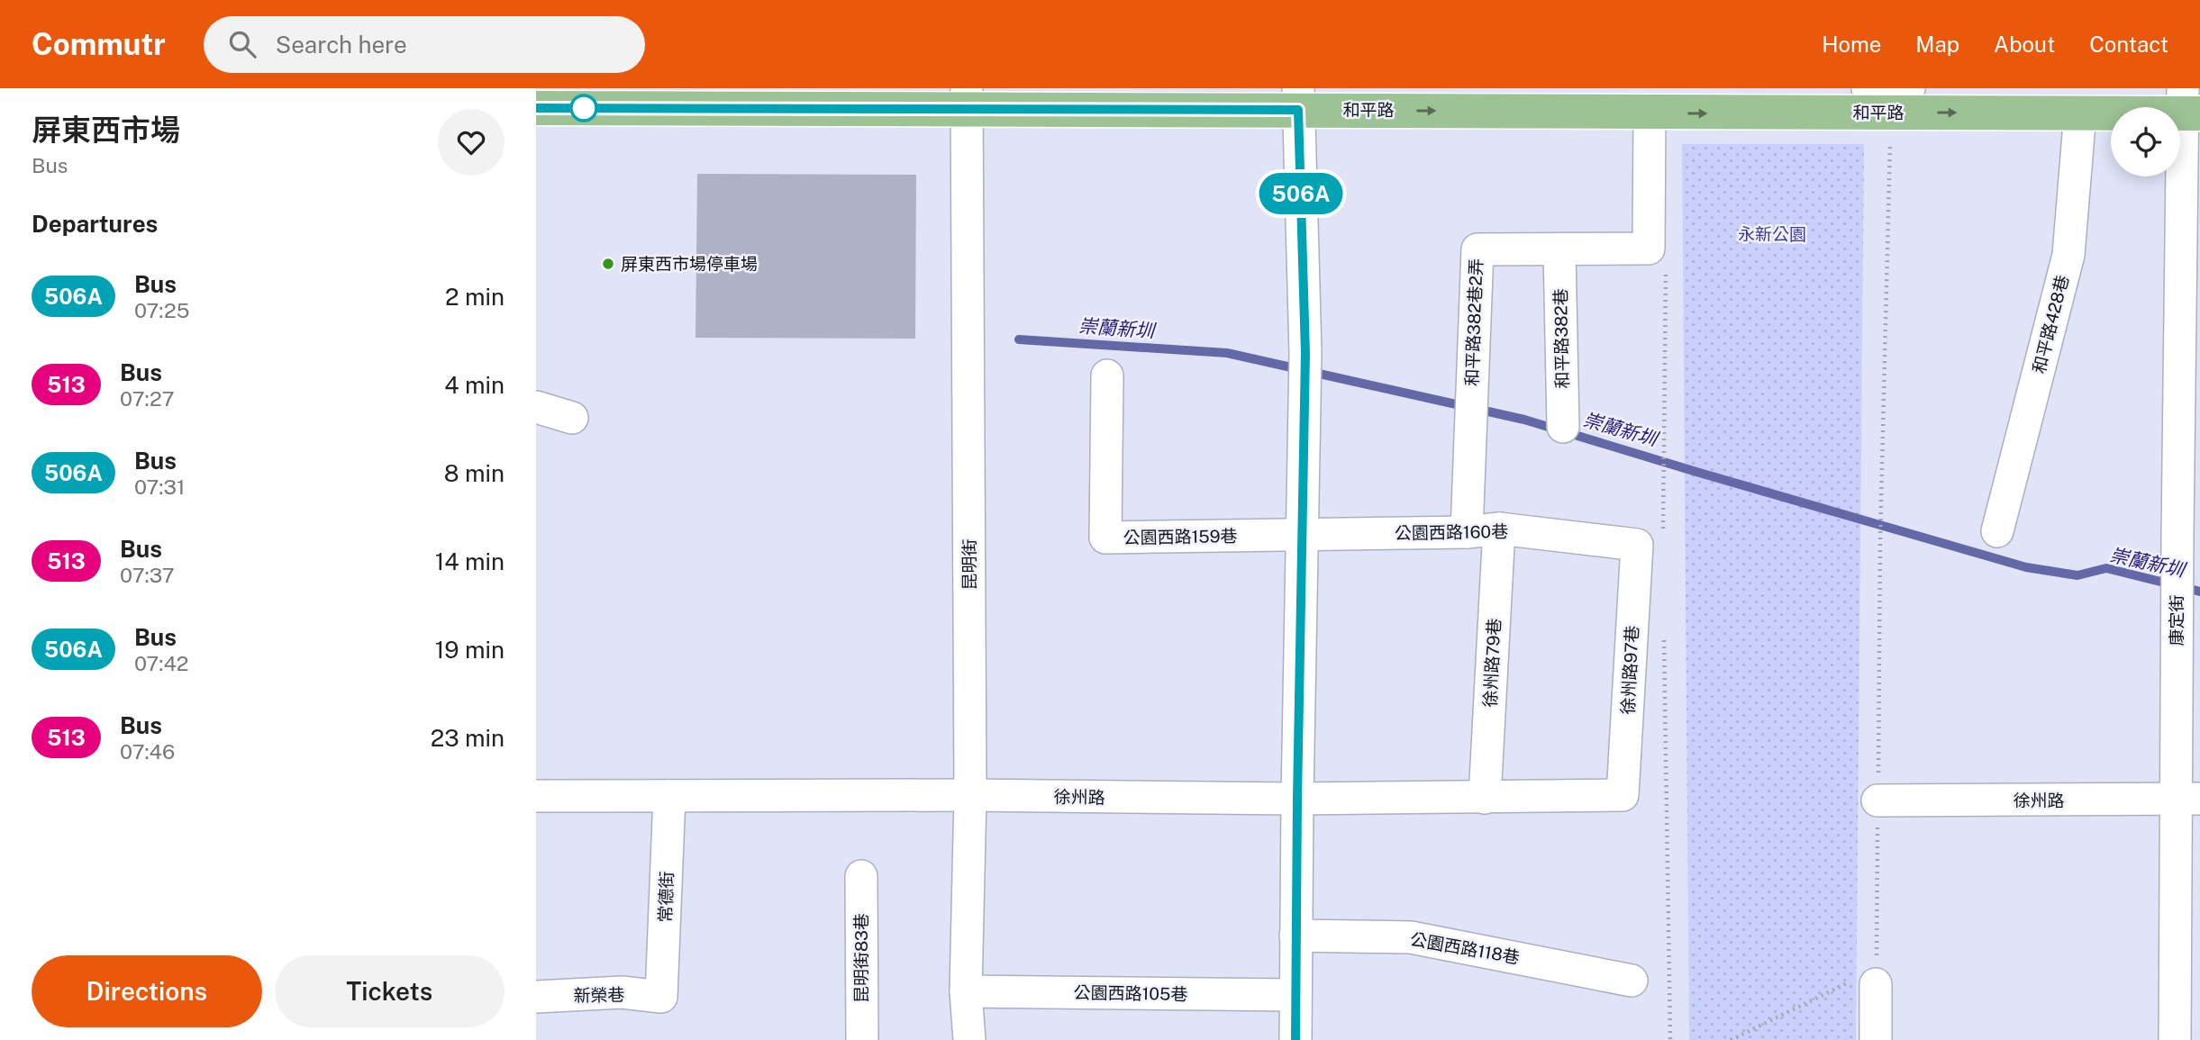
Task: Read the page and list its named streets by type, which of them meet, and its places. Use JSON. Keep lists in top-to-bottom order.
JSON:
{
  "streets": {
    "main road": ["和平路"],
    "street": [
      "和平路382巷2弄",
      "和平路428巷",
      "和平路382巷",
      "公園西路160巷",
      "公園西路159巷",
      "昆明街",
      "康定街",
      "徐州路79巷",
      "徐州路97巷",
      "徐州路",
      "常德街",
      "公園西路118巷",
      "昆明街83巷",
      "公園西路105巷",
      "新榮巷"
    ]
  },
  "crossings": [
    ["和平路", "和平路428巷"],
    ["和平路", "昆明街"],
    ["和平路", "康定街"],
    ["和平路382巷2弄", "和平路382巷"],
    ["和平路382巷2弄", "公園西路160巷"],
    ["公園西路160巷", "公園西路159巷"],
    ["公園西路160巷", "徐州路79巷"],
    ["公園西路160巷", "徐州路97巷"],
    ["昆明街", "徐州路"],
    ["昆明街", "公園西路105巷"],
    ["康定街", "徐州路"],
    ["徐州路79巷", "徐州路"],
    ["徐州路97巷", "徐州路"],
    ["徐州路", "常德街"],
    ["常德街", "新榮巷"]
  ],
  "one_way": ["和平路"],
  "water": ["崇蘭新圳"],
  "parks": ["永新公園"],
  "places": ["屏東西市場停車場"],
  "lines": ["bus line 506A"],
  "page": {
    "header": "Commutr",
    "search": "Search here",
    "nav": [
      "Home",
      "Map",
      "About",
      "Contact"
    ],
    "heading": [
      ["屏東西市場", "Bus"],
      "Departures"
    ],
    "on_map": "506A",
    "list": [
      {
        "mark": "506A",
        "name": "Bus",
        "note": "07:25",
        "value": "2 min"
      },
      {
        "mark": "513",
        "name": "Bus",
        "note": "07:27",
        "value": "4 min"
      },
      {
        "mark": "506A",
        "name": "Bus",
        "note": "07:31",
        "value": "8 min"
      },
      {
        "mark": "513",
        "name": "Bus",
        "note": "07:37",
        "value": "14 min"
      },
      {
        "mark": "506A",
        "name": "Bus",
        "note": "07:42",
        "value": "19 min"
      },
      {
        "mark": "513",
        "name": "Bus",
        "note": "07:46",
        "value": "23 min"
      }
    ],
    "buttons": ["Directions", "Tickets"]
  }
}
